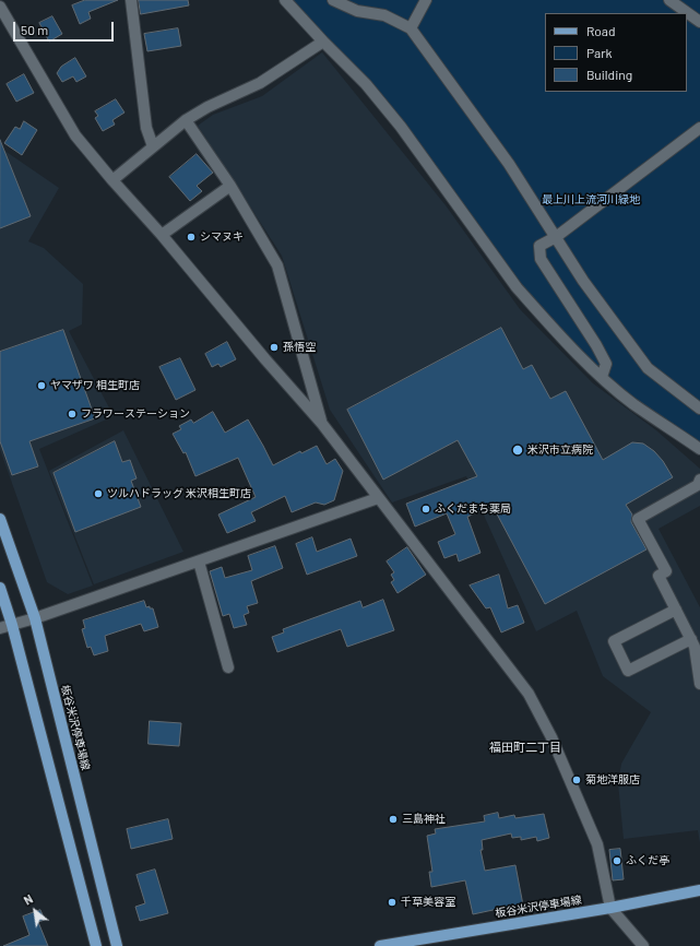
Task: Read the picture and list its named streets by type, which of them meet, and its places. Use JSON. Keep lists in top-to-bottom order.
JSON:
{
  "streets": {
    "main road": ["板谷米沢停車場線"]
  },
  "districts": ["福田町二丁目"],
  "parks": ["最上川上流河川緑地"],
  "places": [
    "シマヌキ",
    "孫悟空",
    "ヤマザワ 相生町店",
    "フラワーステーション",
    "米沢市立病院",
    "ツルハドラッグ 米沢相生町店",
    "ふくだまち薬局",
    "菊地洋服店",
    "三島神社",
    "ふくだ亭",
    "千草美容室"
  ],
  "legend": ["Road", "Park", "Building"],
  "scale_bar": "50 m",
  "north": "top left"
}
